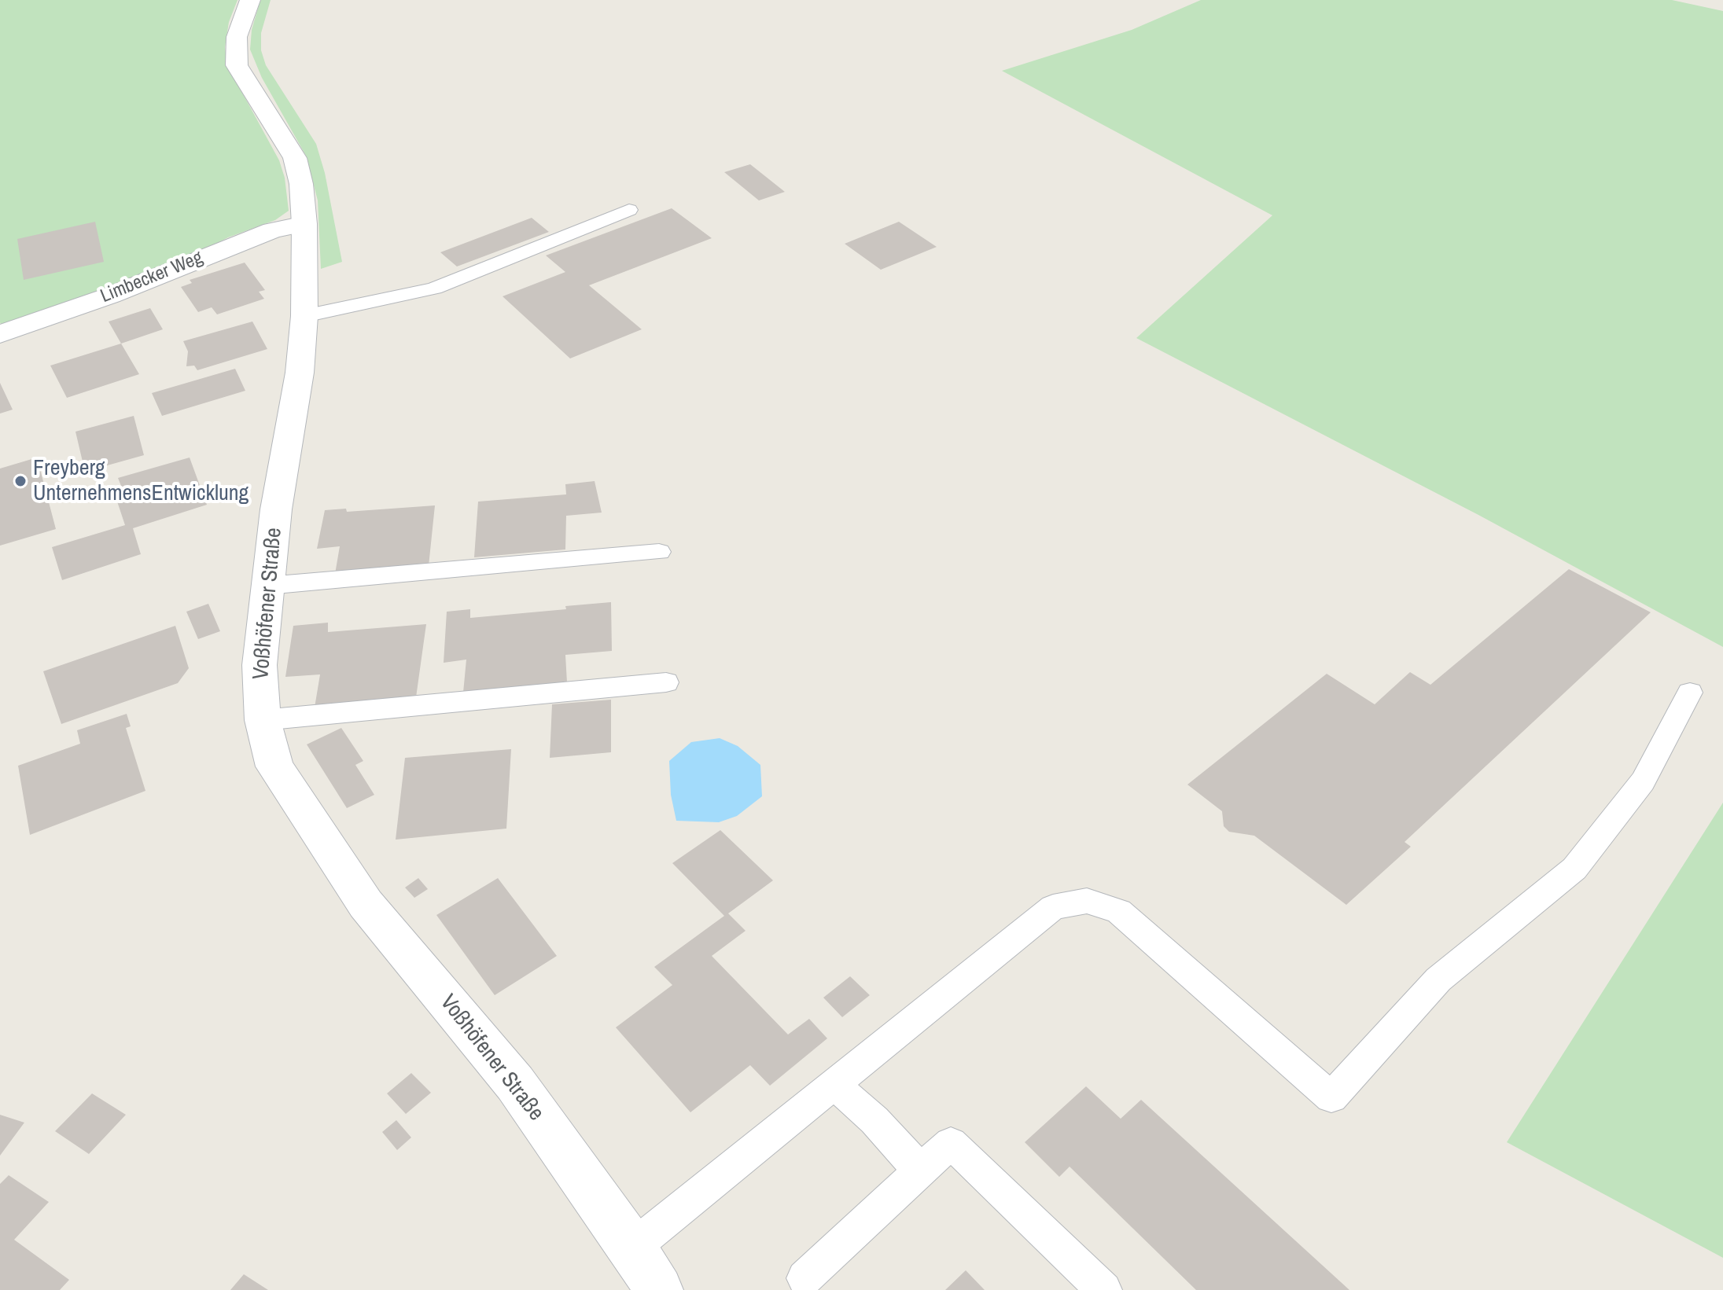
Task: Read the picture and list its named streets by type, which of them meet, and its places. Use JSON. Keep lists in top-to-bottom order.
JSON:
{
  "streets": {
    "street": ["Limbecker Weg", "Voßhöfener Straße"]
  },
  "crossings": [
    ["Limbecker Weg", "Voßhöfener Straße"]
  ],
  "places": ["Freyberg UnternehmensEntwicklung"]
}
